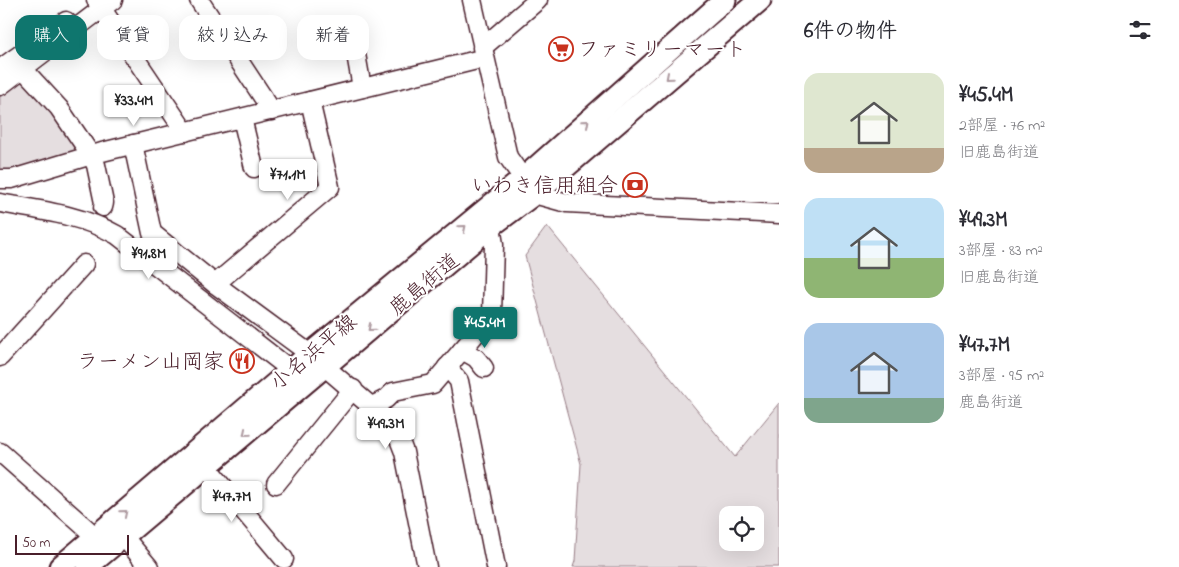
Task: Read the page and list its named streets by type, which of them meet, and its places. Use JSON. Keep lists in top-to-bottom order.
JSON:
{
  "streets": {
    "main road": ["鹿島街道", "小名浜平線"]
  },
  "crossings": [
    ["鹿島街道", "小名浜平線"]
  ],
  "one_way": ["鹿島街道", "小名浜平線"],
  "places": {
    "supermarket": ["ファミリーマート"],
    "bank": ["いわき信用組合"],
    "restaurant": ["ラーメン山岡家"]
  },
  "scale_bar": "50 m",
  "page": {
    "heading": "6件の物件",
    "chip": [
      "購入",
      "賃貸",
      "絞り込み",
      "新着"
    ],
    "list": [
      {
        "name": "¥45.4M",
        "note": "2部屋 · 76 m² · 旧鹿島街道"
      },
      {
        "name": "¥49.3M",
        "note": "3部屋 · 83 m² · 旧鹿島街道"
      },
      {
        "name": "¥47.7M",
        "note": "3部屋 · 95 m² · 鹿島街道"
      }
    ],
    "price": [
      "¥33.4M",
      "¥71.1M",
      "¥91.8M",
      "¥45.4M",
      "¥49.3M",
      "¥47.7M"
    ],
    "scale": "50 m"
  }
}
